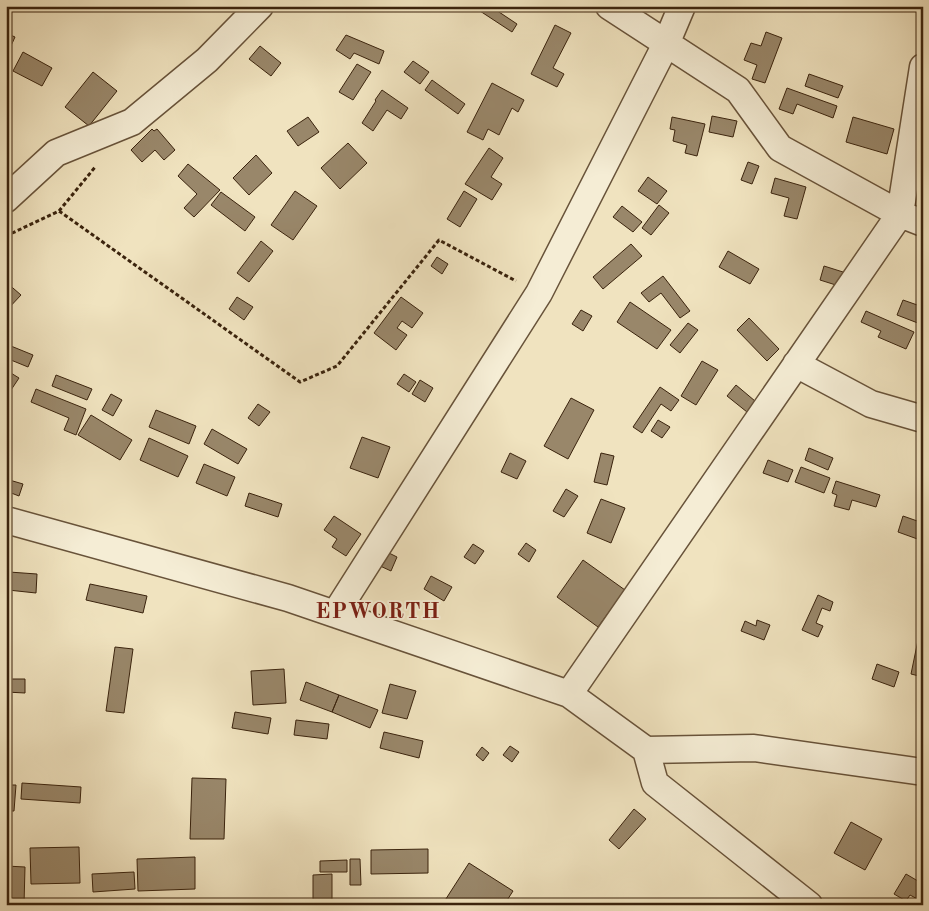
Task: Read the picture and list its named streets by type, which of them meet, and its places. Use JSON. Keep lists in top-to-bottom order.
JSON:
{
  "districts": ["EPWORTH"]
}
